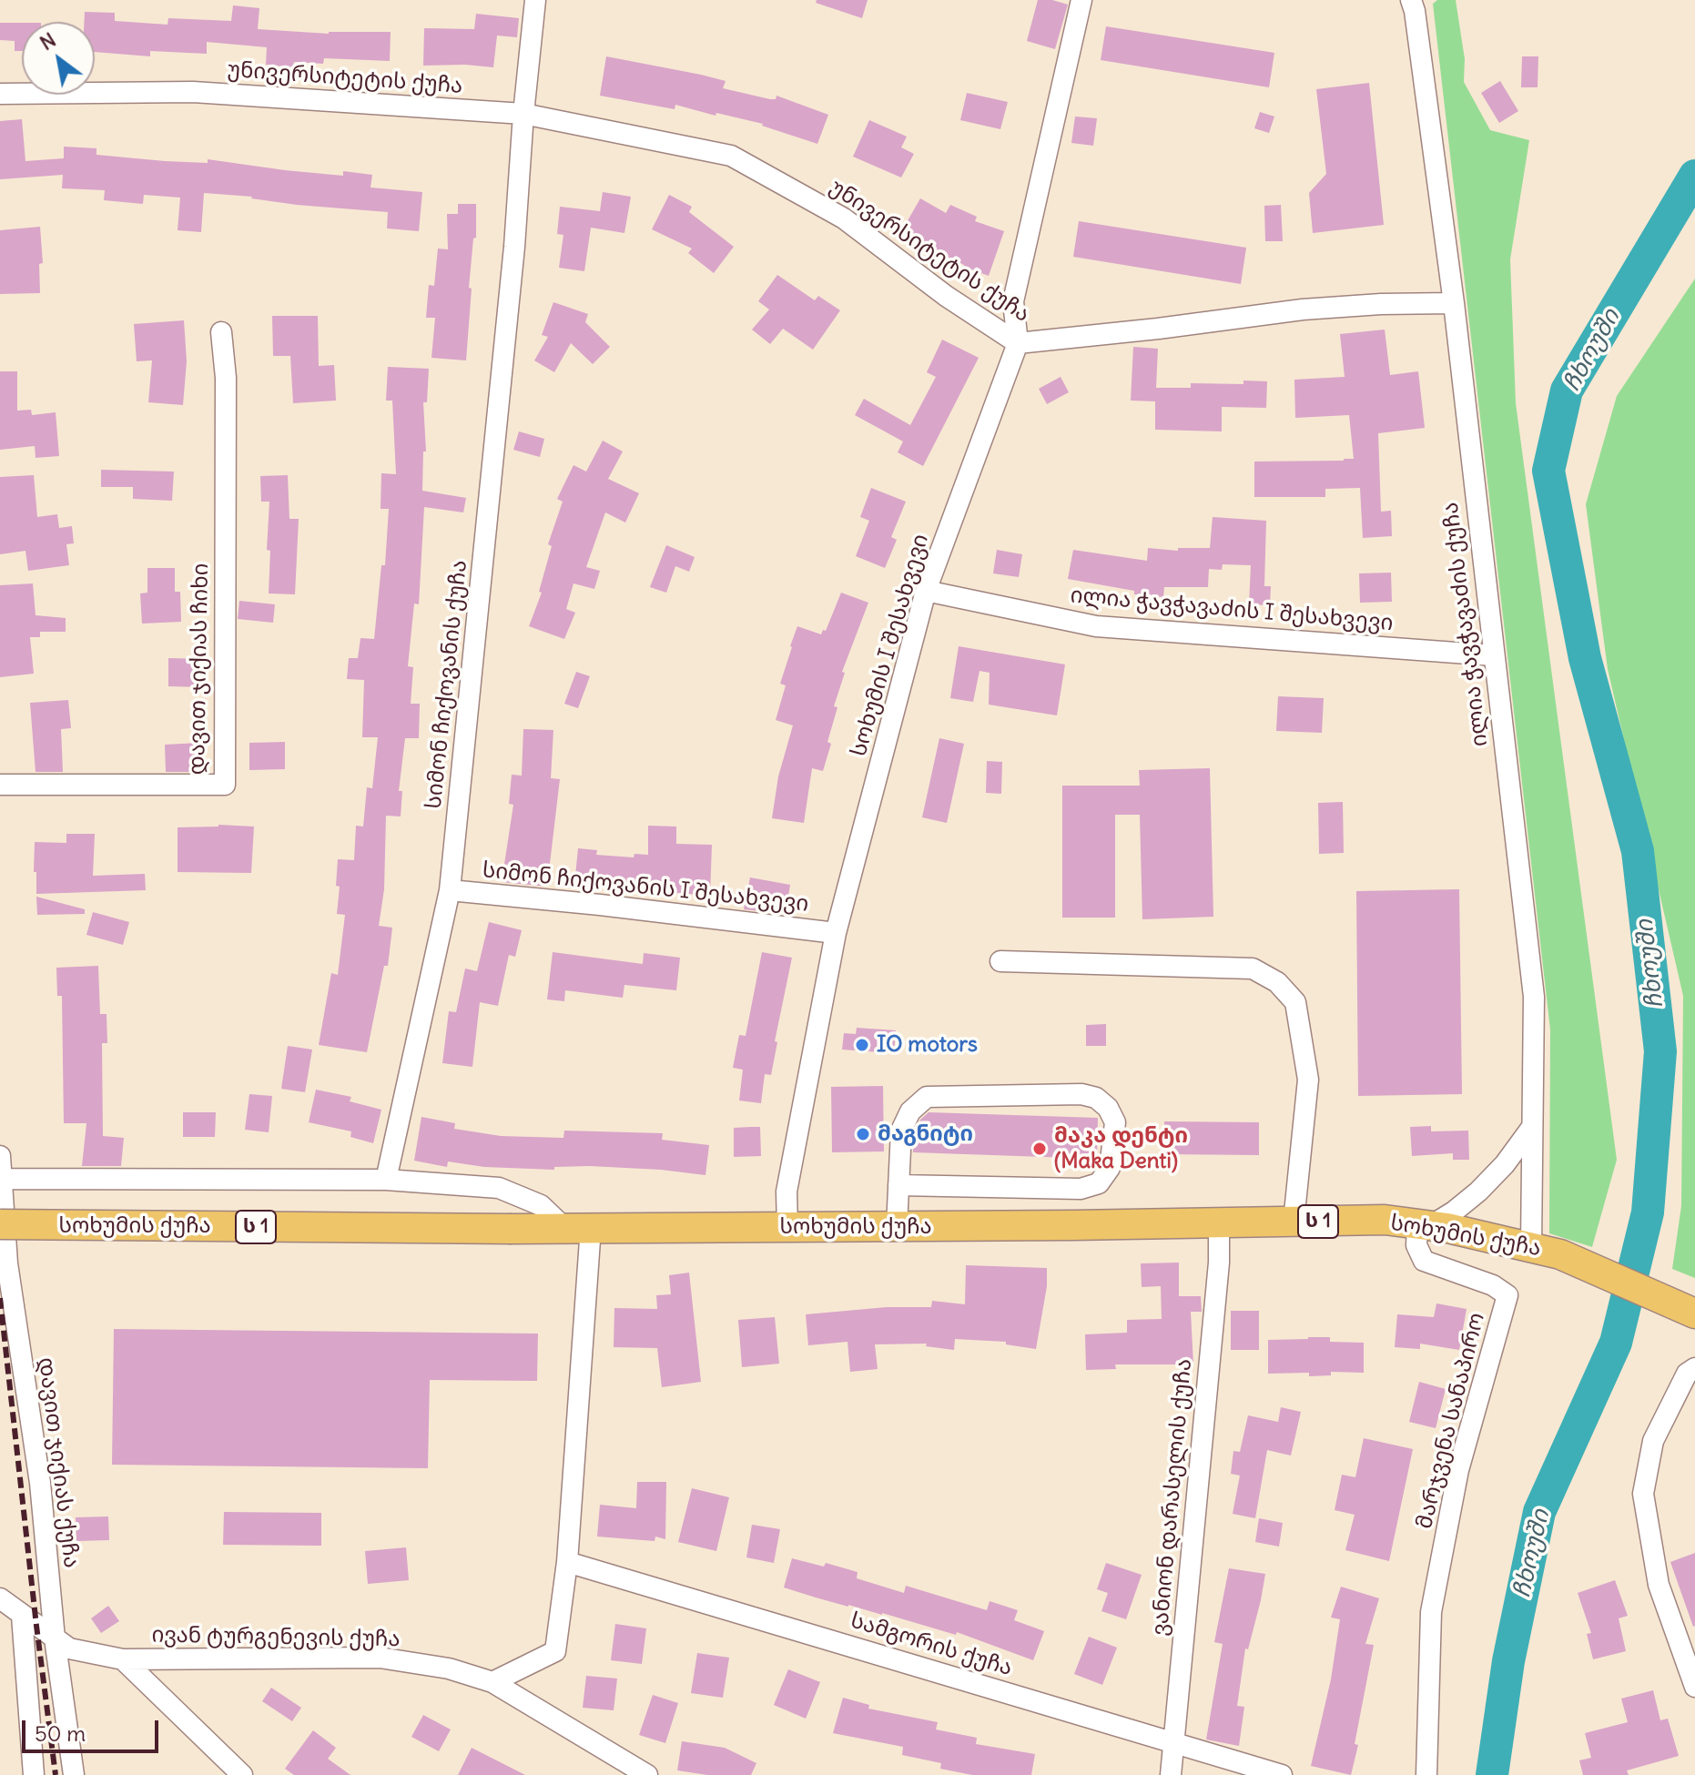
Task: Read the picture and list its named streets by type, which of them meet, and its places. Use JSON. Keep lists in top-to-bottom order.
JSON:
{
  "streets": {
    "highway": ["ს 1", "სოხუმის ქუჩა"],
    "street": [
      "უნივერსიტეტის ქუჩა",
      "ილია ჭავჭავაძის I შესახვევი",
      "ილია ჭავჭავაძის ქუჩა",
      "სოხუმის I შესახვევი",
      "დავით ჯიქიას ჩიხი",
      "სიმონ ჩიქოვანის ქუჩა",
      "სიმონ ჩიქოვანის I შესახვევი",
      "მარჯვენა სანაპირო",
      "დავით ჯიქიას ქუჩა",
      "ვანიონ დარასელის ქუჩა",
      "ივან ტურგენევის ქუჩა",
      "სამგორის ქუჩა"
    ]
  },
  "crossings": [
    ["უნივერსიტეტის ქუჩა", "ილია ჭავჭავაძის ქუჩა"],
    ["უნივერსიტეტის ქუჩა", "სოხუმის I შესახვევი"],
    ["უნივერსიტეტის ქუჩა", "სიმონ ჩიქოვანის ქუჩა"],
    ["ილია ჭავჭავაძის I შესახვევი", "ილია ჭავჭავაძის ქუჩა"],
    ["ილია ჭავჭავაძის I შესახვევი", "სოხუმის I შესახვევი"],
    ["ილია ჭავჭავაძის ქუჩა", "სოხუმის ქუჩა"],
    ["სოხუმის I შესახვევი", "სიმონ ჩიქოვანის I შესახვევი"],
    ["სოხუმის I შესახვევი", "სოხუმის ქუჩა"],
    ["სიმონ ჩიქოვანის ქუჩა", "სიმონ ჩიქოვანის I შესახვევი"],
    ["სოხუმის ქუჩა", "მარჯვენა სანაპირო"],
    ["სოხუმის ქუჩა", "ვანიონ დარასელის ქუჩა"],
    ["დავით ჯიქიას ქუჩა", "ივან ტურგენევის ქუჩა"],
    ["ვანიონ დარასელის ქუჩა", "სამგორის ქუჩა"]
  ],
  "water": ["ჩხოუში"],
  "places": ["IO motors", "მაგნიტი", "მაკა დენტი (Maka Denti)"],
  "scale_bar": "50 m",
  "north": "top left"
}
